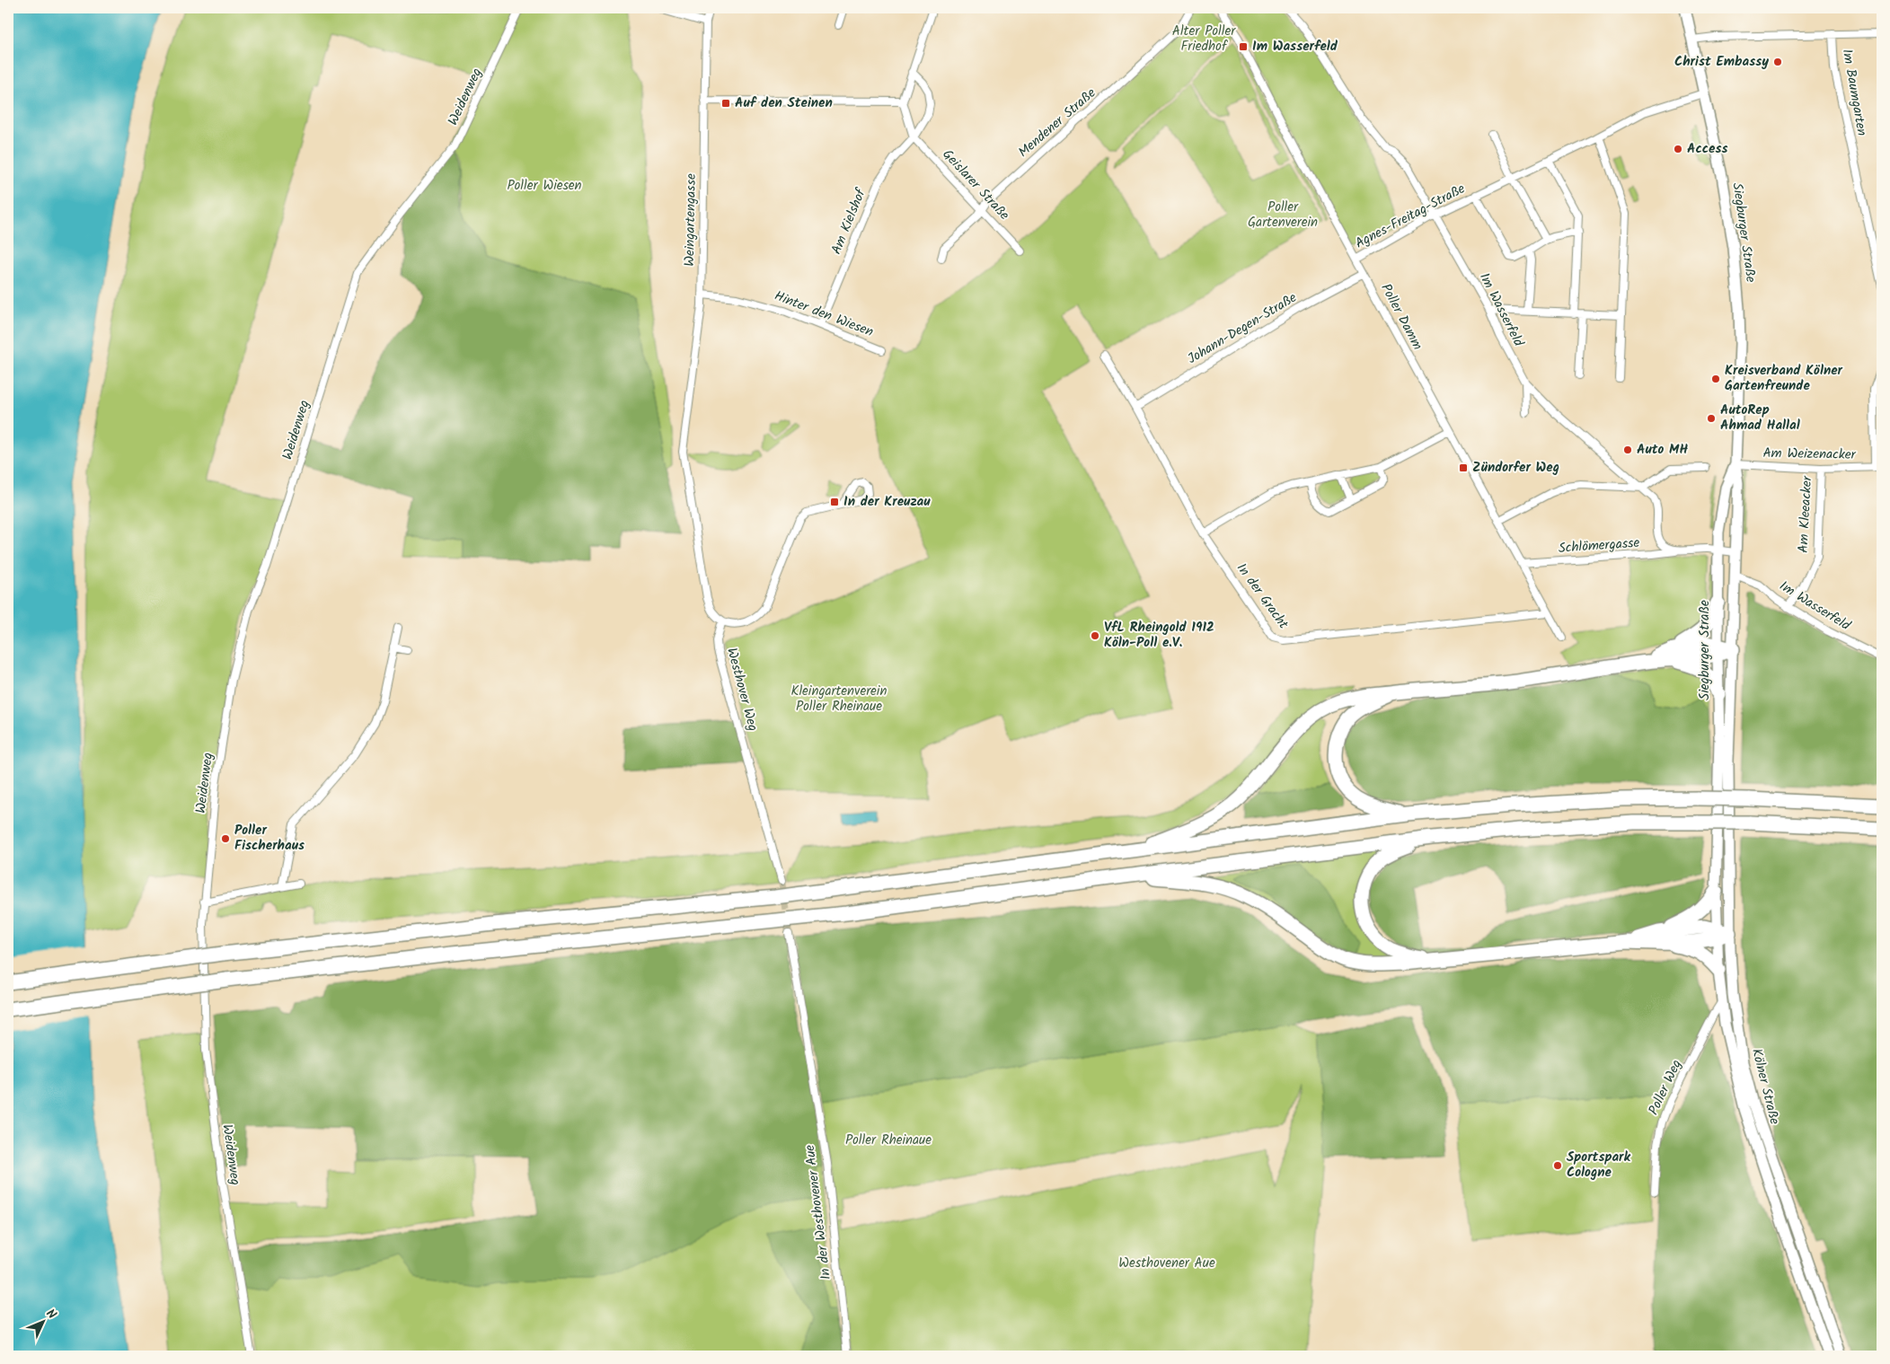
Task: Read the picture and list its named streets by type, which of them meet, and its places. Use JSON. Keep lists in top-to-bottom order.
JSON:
{
  "streets": {
    "main road": ["Siegburger Straße", "Kölner Straße"],
    "street": [
      "Im Baumgarten",
      "Weidenweg",
      "Mendener Straße",
      "Geislarer Straße",
      "Agnes-Freitag-Straße",
      "Weingartengasse",
      "Am Kielshof",
      "Im Wasserfeld",
      "Hinter den Wiesen",
      "Poller Damm",
      "Johann-Degen-Straße",
      "Am Weizenacker",
      "Am Kleeacker",
      "Schlömergasse",
      "In der Gracht",
      "Westhover Weg",
      "Poller Weg",
      "In der Westhovener Aue"
    ]
  },
  "crossings": [
    ["Mendener Straße", "Geislarer Straße"],
    ["Geislarer Straße", "Am Kielshof"],
    ["Agnes-Freitag-Straße", "Siegburger Straße"],
    ["Agnes-Freitag-Straße", "Im Wasserfeld"],
    ["Agnes-Freitag-Straße", "Poller Damm"],
    ["Weingartengasse", "Hinter den Wiesen"],
    ["Weingartengasse", "Westhover Weg"],
    ["Am Kielshof", "Hinter den Wiesen"],
    ["Siegburger Straße", "Im Wasserfeld"],
    ["Siegburger Straße", "Am Weizenacker"],
    ["Siegburger Straße", "Kölner Straße"],
    ["Im Wasserfeld", "Am Kleeacker"],
    ["Im Wasserfeld", "Schlömergasse"],
    ["Poller Damm", "Johann-Degen-Straße"],
    ["Poller Damm", "Schlömergasse"],
    ["Poller Damm", "In der Gracht"],
    ["Johann-Degen-Straße", "In der Gracht"],
    ["Am Weizenacker", "Am Kleeacker"],
    ["Kölner Straße", "Poller Weg"]
  ],
  "parks": [
    "Alter Poller Friedhof",
    "Poller Wiesen",
    "Poller Gartenverein",
    "Kleingartenverein Poller Rheinaue",
    "Poller Rheinaue",
    "Westhovener Aue"
  ],
  "places": {
    "transit": [
      "Im Wasserfeld",
      "Auf den Steinen",
      "Zündorfer Weg",
      "In der Kreuzau"
    ],
    "other": [
      "Christ Embassy",
      "Access",
      "Kreisverband Kölner Gartenfreunde",
      "AutoRep Ahmad Hallal",
      "Auto MH",
      "VfL Rheingold 1912 Köln-Poll e.V.",
      "Poller Fischerhaus",
      "Sportspark Cologne"
    ]
  },
  "north": "top right"
}
